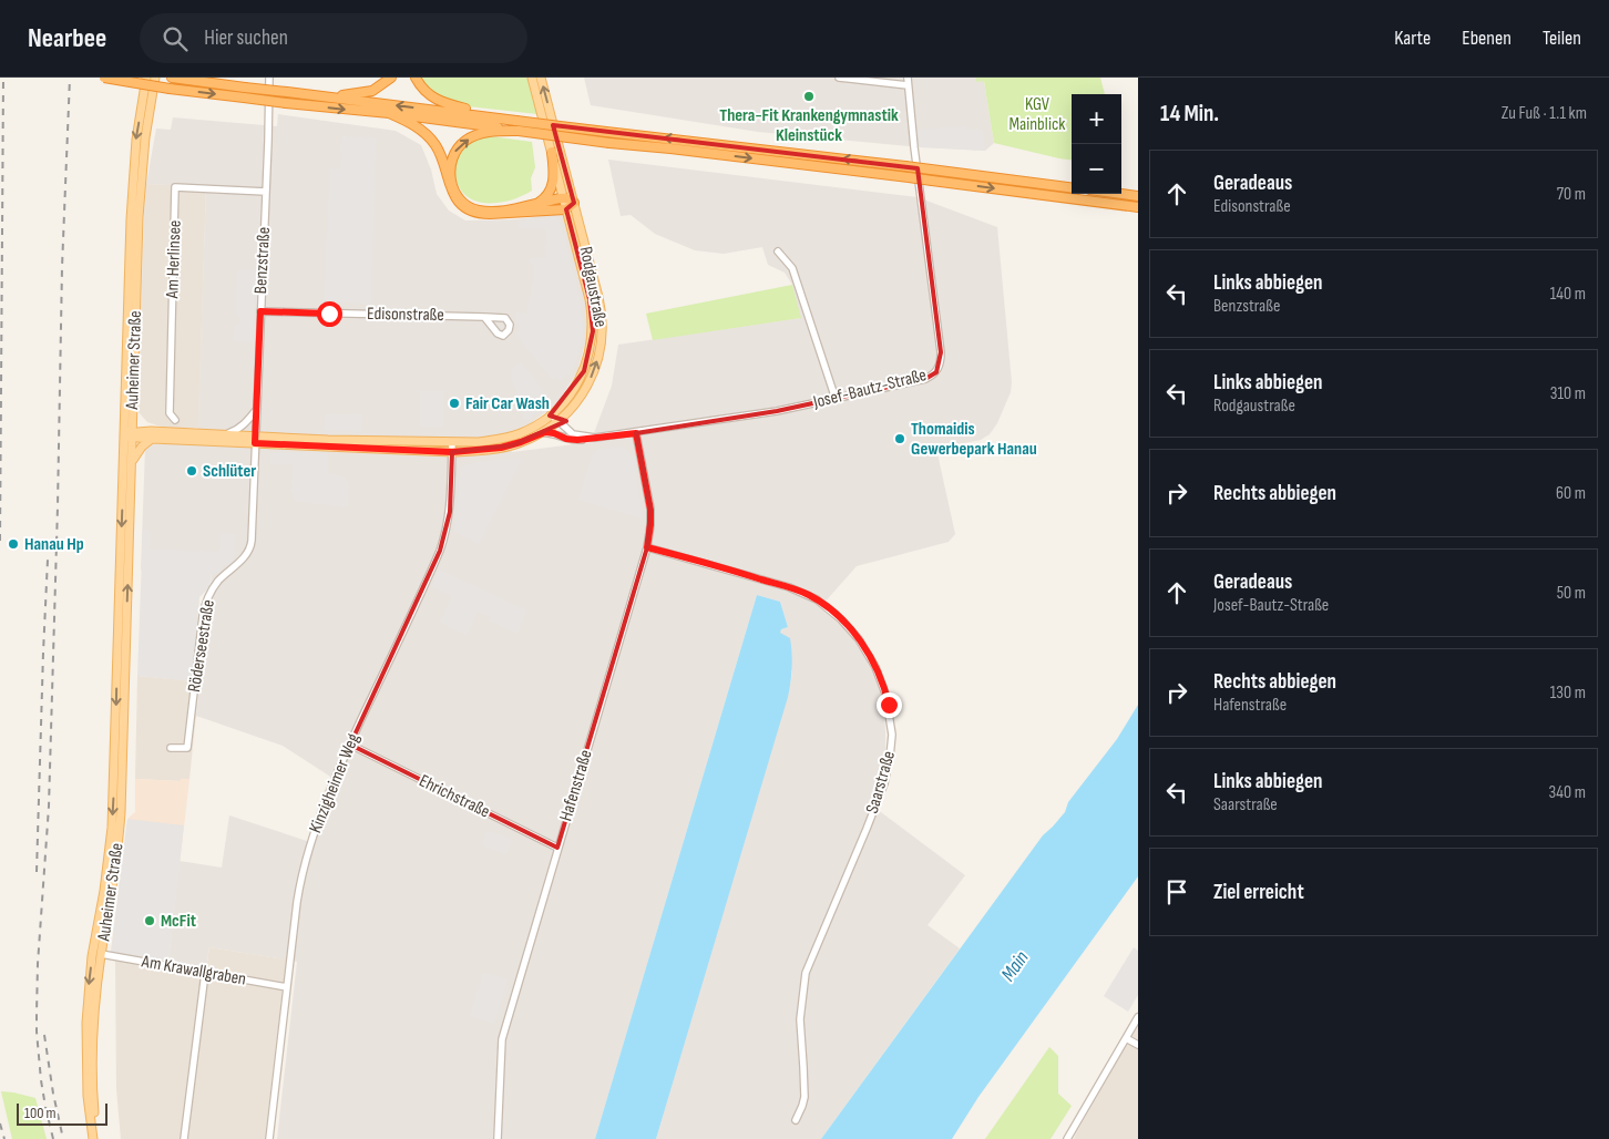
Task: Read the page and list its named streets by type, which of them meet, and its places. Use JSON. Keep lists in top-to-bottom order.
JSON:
{
  "streets": {
    "main road": ["Rodgaustraße", "Auheimer Straße"],
    "street": [
      "Am Herlinsee",
      "Benzstraße",
      "Edisonstraße",
      "Josef-Bautz-Straße",
      "Röderseestraße",
      "Saarstraße",
      "Kinzigheimer Weg",
      "Hafenstraße",
      "Ehrichstraße",
      "Am Krawallgraben"
    ]
  },
  "crossings": [
    ["Am Herlinsee", "Benzstraße"],
    ["Benzstraße", "Rodgaustraße"],
    ["Benzstraße", "Edisonstraße"],
    ["Benzstraße", "Röderseestraße"],
    ["Rodgaustraße", "Auheimer Straße"],
    ["Rodgaustraße", "Josef-Bautz-Straße"],
    ["Rodgaustraße", "Röderseestraße"],
    ["Rodgaustraße", "Kinzigheimer Weg"],
    ["Auheimer Straße", "Am Krawallgraben"],
    ["Josef-Bautz-Straße", "Hafenstraße"],
    ["Saarstraße", "Hafenstraße"],
    ["Kinzigheimer Weg", "Ehrichstraße"],
    ["Kinzigheimer Weg", "Am Krawallgraben"],
    ["Hafenstraße", "Ehrichstraße"]
  ],
  "water": ["Main"],
  "parks": ["KGV Mainblick"],
  "places": [
    "Thera-Fit Krankengymnastik Kleinstück",
    "Fair Car Wash",
    "Thomaidis Gewerbepark Hanau",
    "Schlüter",
    "Hanau Hp",
    "McFit"
  ],
  "scale_bar": "100 m",
  "page": {
    "header": "Nearbee",
    "search": "Hier suchen",
    "nav": ["Karte", "Ebenen", "Teilen"],
    "heading": ["14 Min.", "Zu Fuß · 1.1 km"],
    "map_buttons": ["+", "−"],
    "list": [
      ["Geradeaus", "Edisonstraße", "70 m"],
      ["Links abbiegen", "Benzstraße", "140 m"],
      ["Links abbiegen", "Rodgaustraße", "310 m"],
      ["Rechts abbiegen", "60 m"],
      ["Geradeaus", "Josef-Bautz-Straße", "50 m"],
      ["Rechts abbiegen", "Hafenstraße", "130 m"],
      ["Links abbiegen", "Saarstraße", "340 m"],
      "Ziel erreicht"
    ],
    "scale": "100 m"
  }
}
